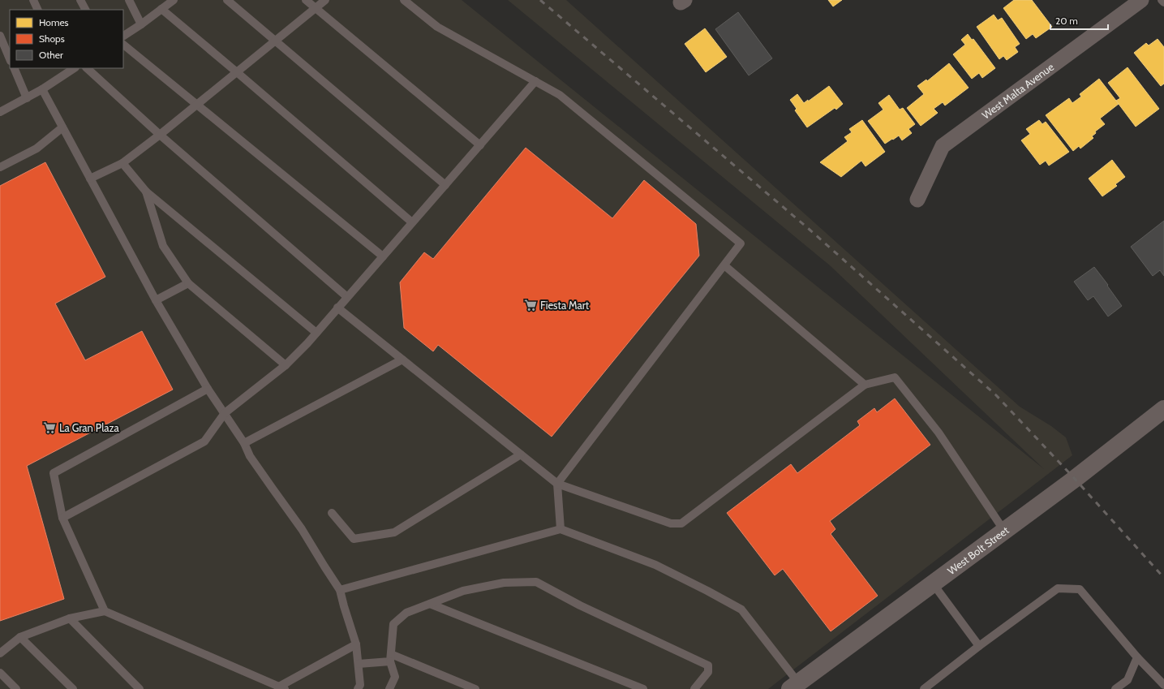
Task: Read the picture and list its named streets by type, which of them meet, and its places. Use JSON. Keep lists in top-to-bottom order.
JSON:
{
  "streets": {
    "street": ["West Malta Avenue", "West Bolt Street"]
  },
  "places": {
    "supermarket": ["Fiesta Mart", "La Gran Plaza"]
  },
  "legend": ["Homes", "Shops", "Other"],
  "scale_bar": "20 m"
}
